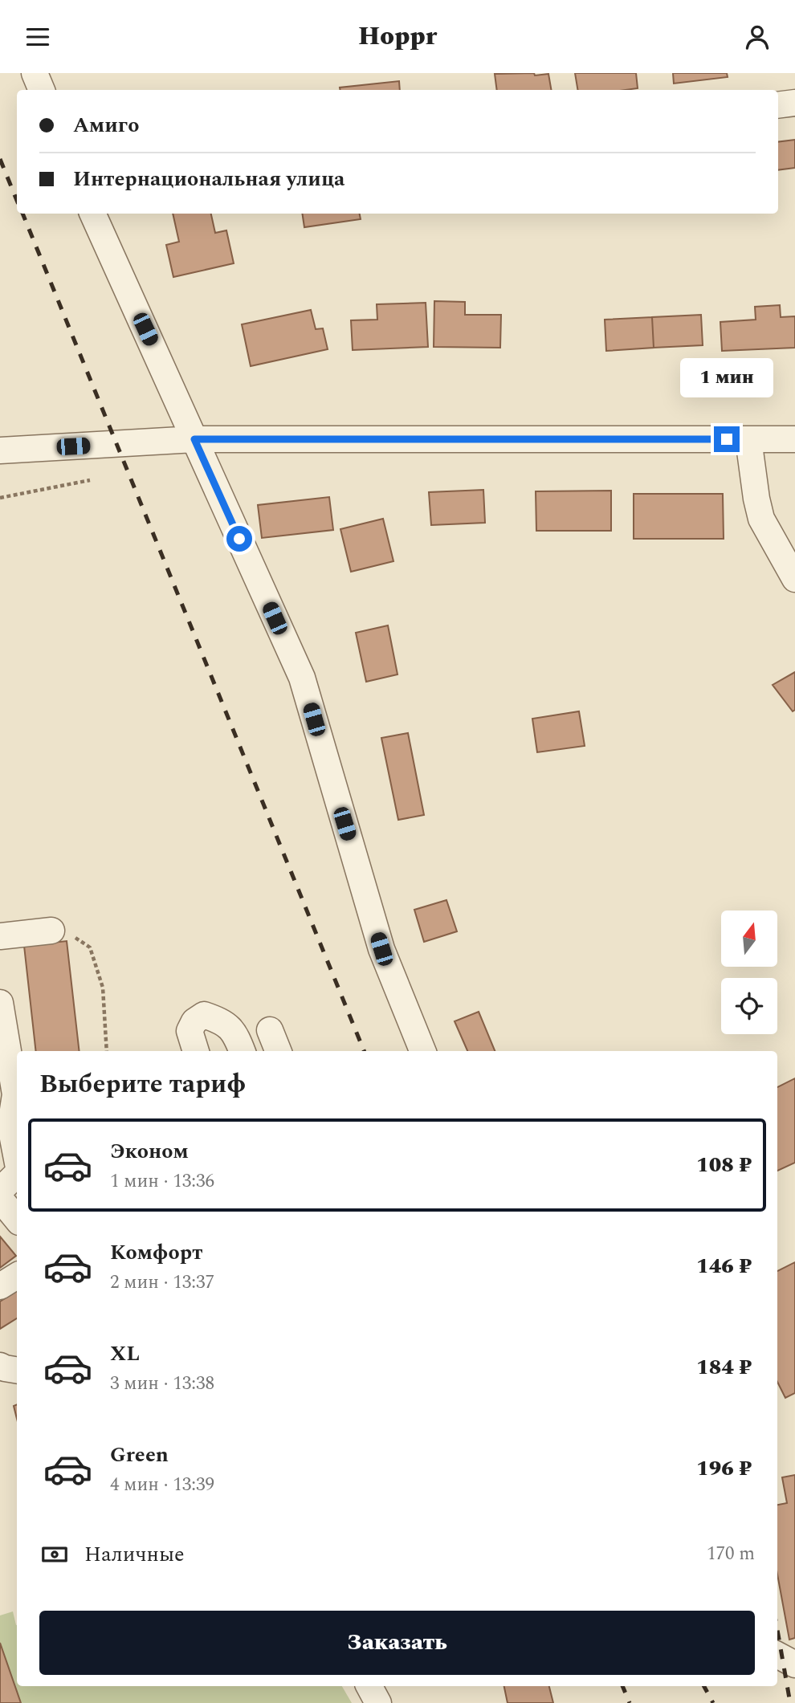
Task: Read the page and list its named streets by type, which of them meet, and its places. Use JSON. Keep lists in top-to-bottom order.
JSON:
{
  "north": "top",
  "page": {
    "header": "Hoppr",
    "banner": ["Амиго", "Интернациональная улица"],
    "bubble": "1 мин",
    "heading": "Выберите тариф",
    "list": [
      {
        "name": "Эконом",
        "note": "1 мин · 13:36",
        "value": "108 ₽"
      },
      {
        "name": "Комфорт",
        "note": "2 мин · 13:37",
        "value": "146 ₽"
      },
      {
        "name": "XL",
        "note": "3 мин · 13:38",
        "value": "184 ₽"
      },
      {
        "name": "Green",
        "note": "4 мин · 13:39",
        "value": "196 ₽"
      }
    ],
    "pay": ["Наличные", "170 m"],
    "buttons": "Заказать"
  }
}
